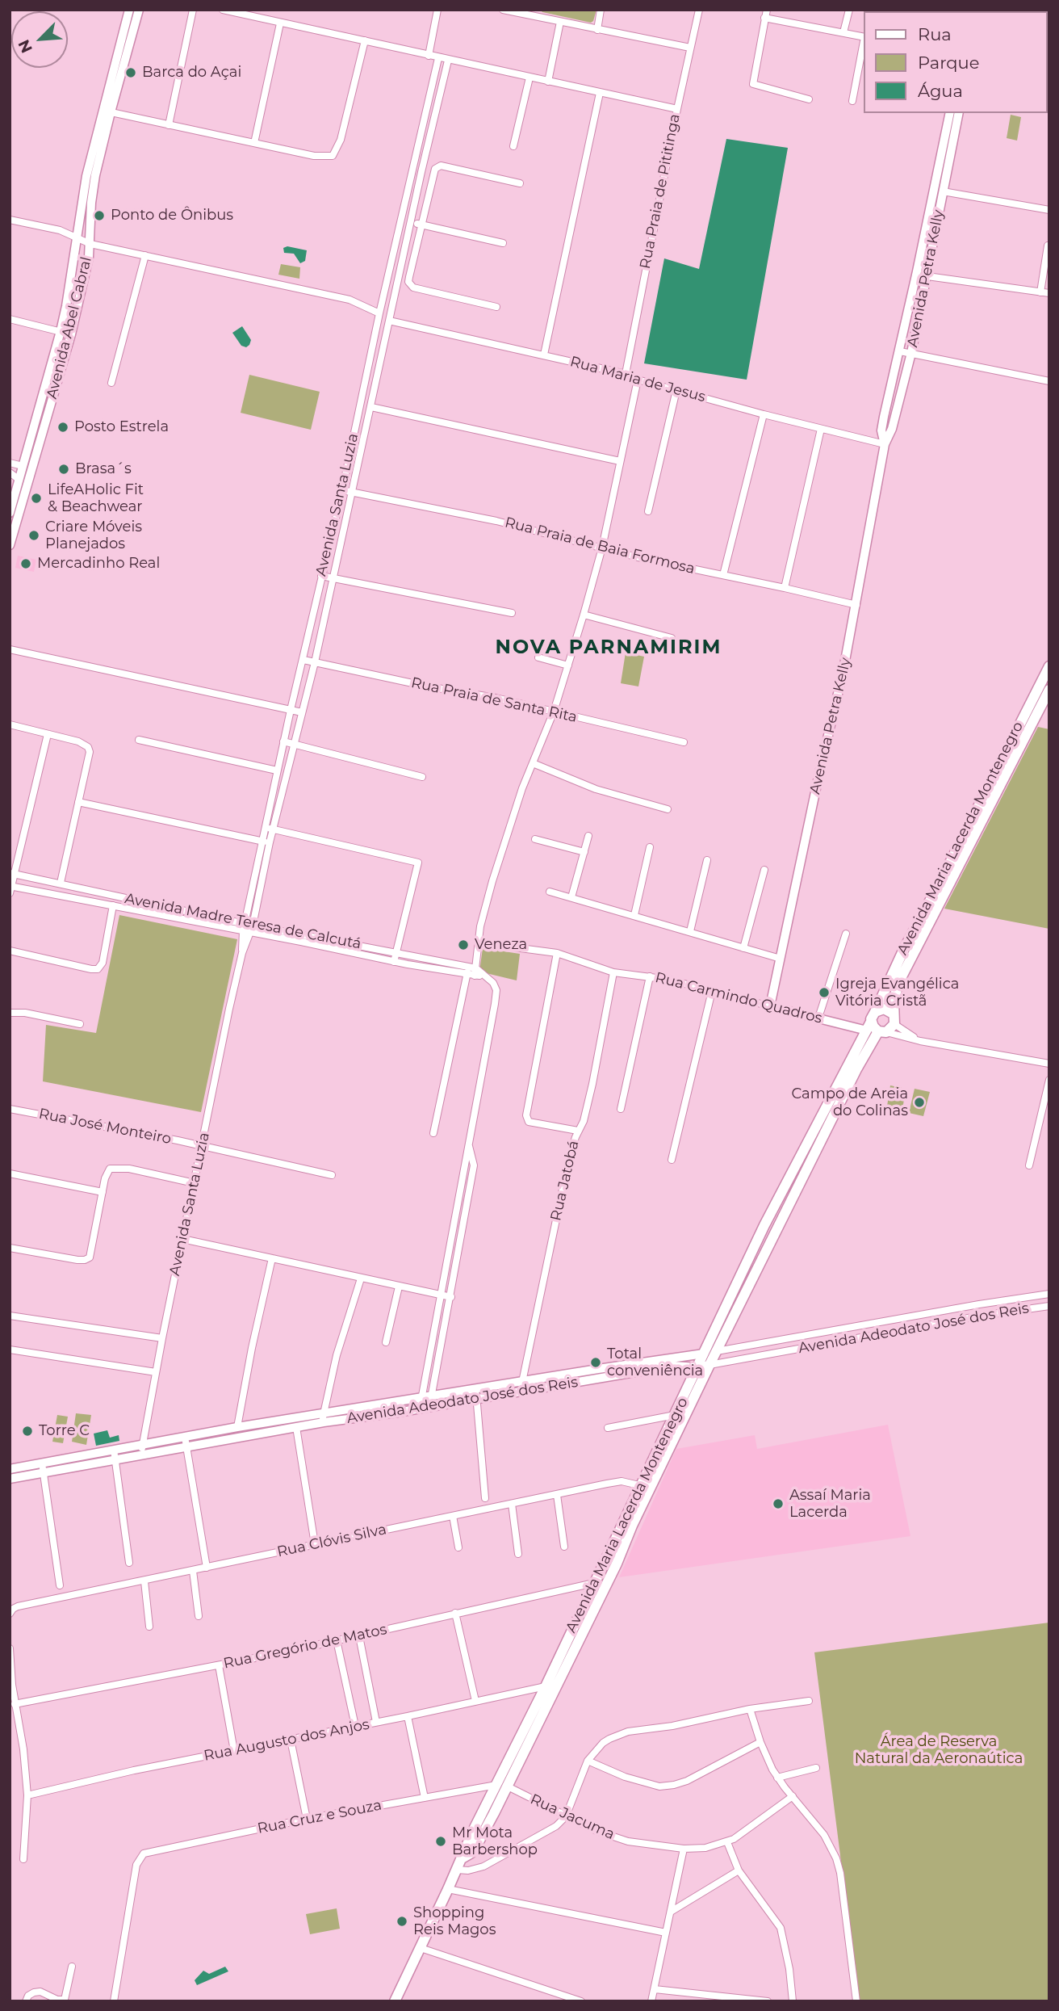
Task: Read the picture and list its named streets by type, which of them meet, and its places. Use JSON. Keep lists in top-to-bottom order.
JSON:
{
  "streets": {
    "main road": [
      "Avenida Petra Kelly",
      "Avenida Abel Cabral",
      "Avenida Maria Lacerda Montenegro",
      "Rua Carmindo Quadros",
      "Avenida Adeodato José dos Reis"
    ],
    "street": [
      "Rua Praia de Pititinga",
      "Rua Maria de Jesus",
      "Avenida Santa Luzia",
      "Rua Praia de Baia Formosa",
      "Rua Praia de Santa Rita",
      "Avenida Madre Teresa de Calcutá",
      "Rua José Monteiro",
      "Rua Jatobá",
      "Rua Clóvis Silva",
      "Rua Gregório de Matos",
      "Rua Augusto dos Anjos",
      "Rua Cruz e Souza",
      "Rua Jacuma"
    ]
  },
  "crossings": [
    ["Rua Praia de Pititinga", "Rua Maria de Jesus"],
    ["Avenida Petra Kelly", "Rua Maria de Jesus"],
    ["Avenida Petra Kelly", "Rua Praia de Baia Formosa"],
    ["Avenida Petra Kelly", "Rua Carmindo Quadros"],
    ["Rua Maria de Jesus", "Avenida Santa Luzia"],
    ["Avenida Santa Luzia", "Rua Praia de Baia Formosa"],
    ["Avenida Santa Luzia", "Rua Praia de Santa Rita"],
    ["Avenida Santa Luzia", "Avenida Madre Teresa de Calcutá"],
    ["Avenida Santa Luzia", "Rua José Monteiro"],
    ["Avenida Santa Luzia", "Avenida Adeodato José dos Reis"],
    ["Avenida Maria Lacerda Montenegro", "Rua Carmindo Quadros"],
    ["Avenida Maria Lacerda Montenegro", "Avenida Adeodato José dos Reis"],
    ["Avenida Maria Lacerda Montenegro", "Rua Clóvis Silva"],
    ["Avenida Maria Lacerda Montenegro", "Rua Gregório de Matos"],
    ["Avenida Maria Lacerda Montenegro", "Rua Augusto dos Anjos"],
    ["Avenida Maria Lacerda Montenegro", "Rua Cruz e Souza"],
    ["Avenida Maria Lacerda Montenegro", "Rua Jacuma"],
    ["Rua Carmindo Quadros", "Rua Jatobá"],
    ["Rua Jatobá", "Avenida Adeodato José dos Reis"]
  ],
  "districts": ["NOVA PARNAMIRIM"],
  "parks": ["Área de Reserva Natural da Aeronaútica"],
  "places": [
    "Barca do Açai",
    "Ponto de Ônibus",
    "Posto Estrela",
    "Brasa´s",
    "LifeAHolic Fit & Beachwear",
    "Criare Móveis Planejados",
    "Mercadinho Real",
    "Veneza",
    "Igreja Evangélica Vitória Cristã",
    "Campo de Areia do Colinas",
    "Total conveniência",
    "Torre C",
    "Assaí Maria Lacerda",
    "Mr Mota Barbershop",
    "Shopping Reis Magos"
  ],
  "legend": ["Rua", "Parque", "Água"],
  "north": "bottom left"
}
